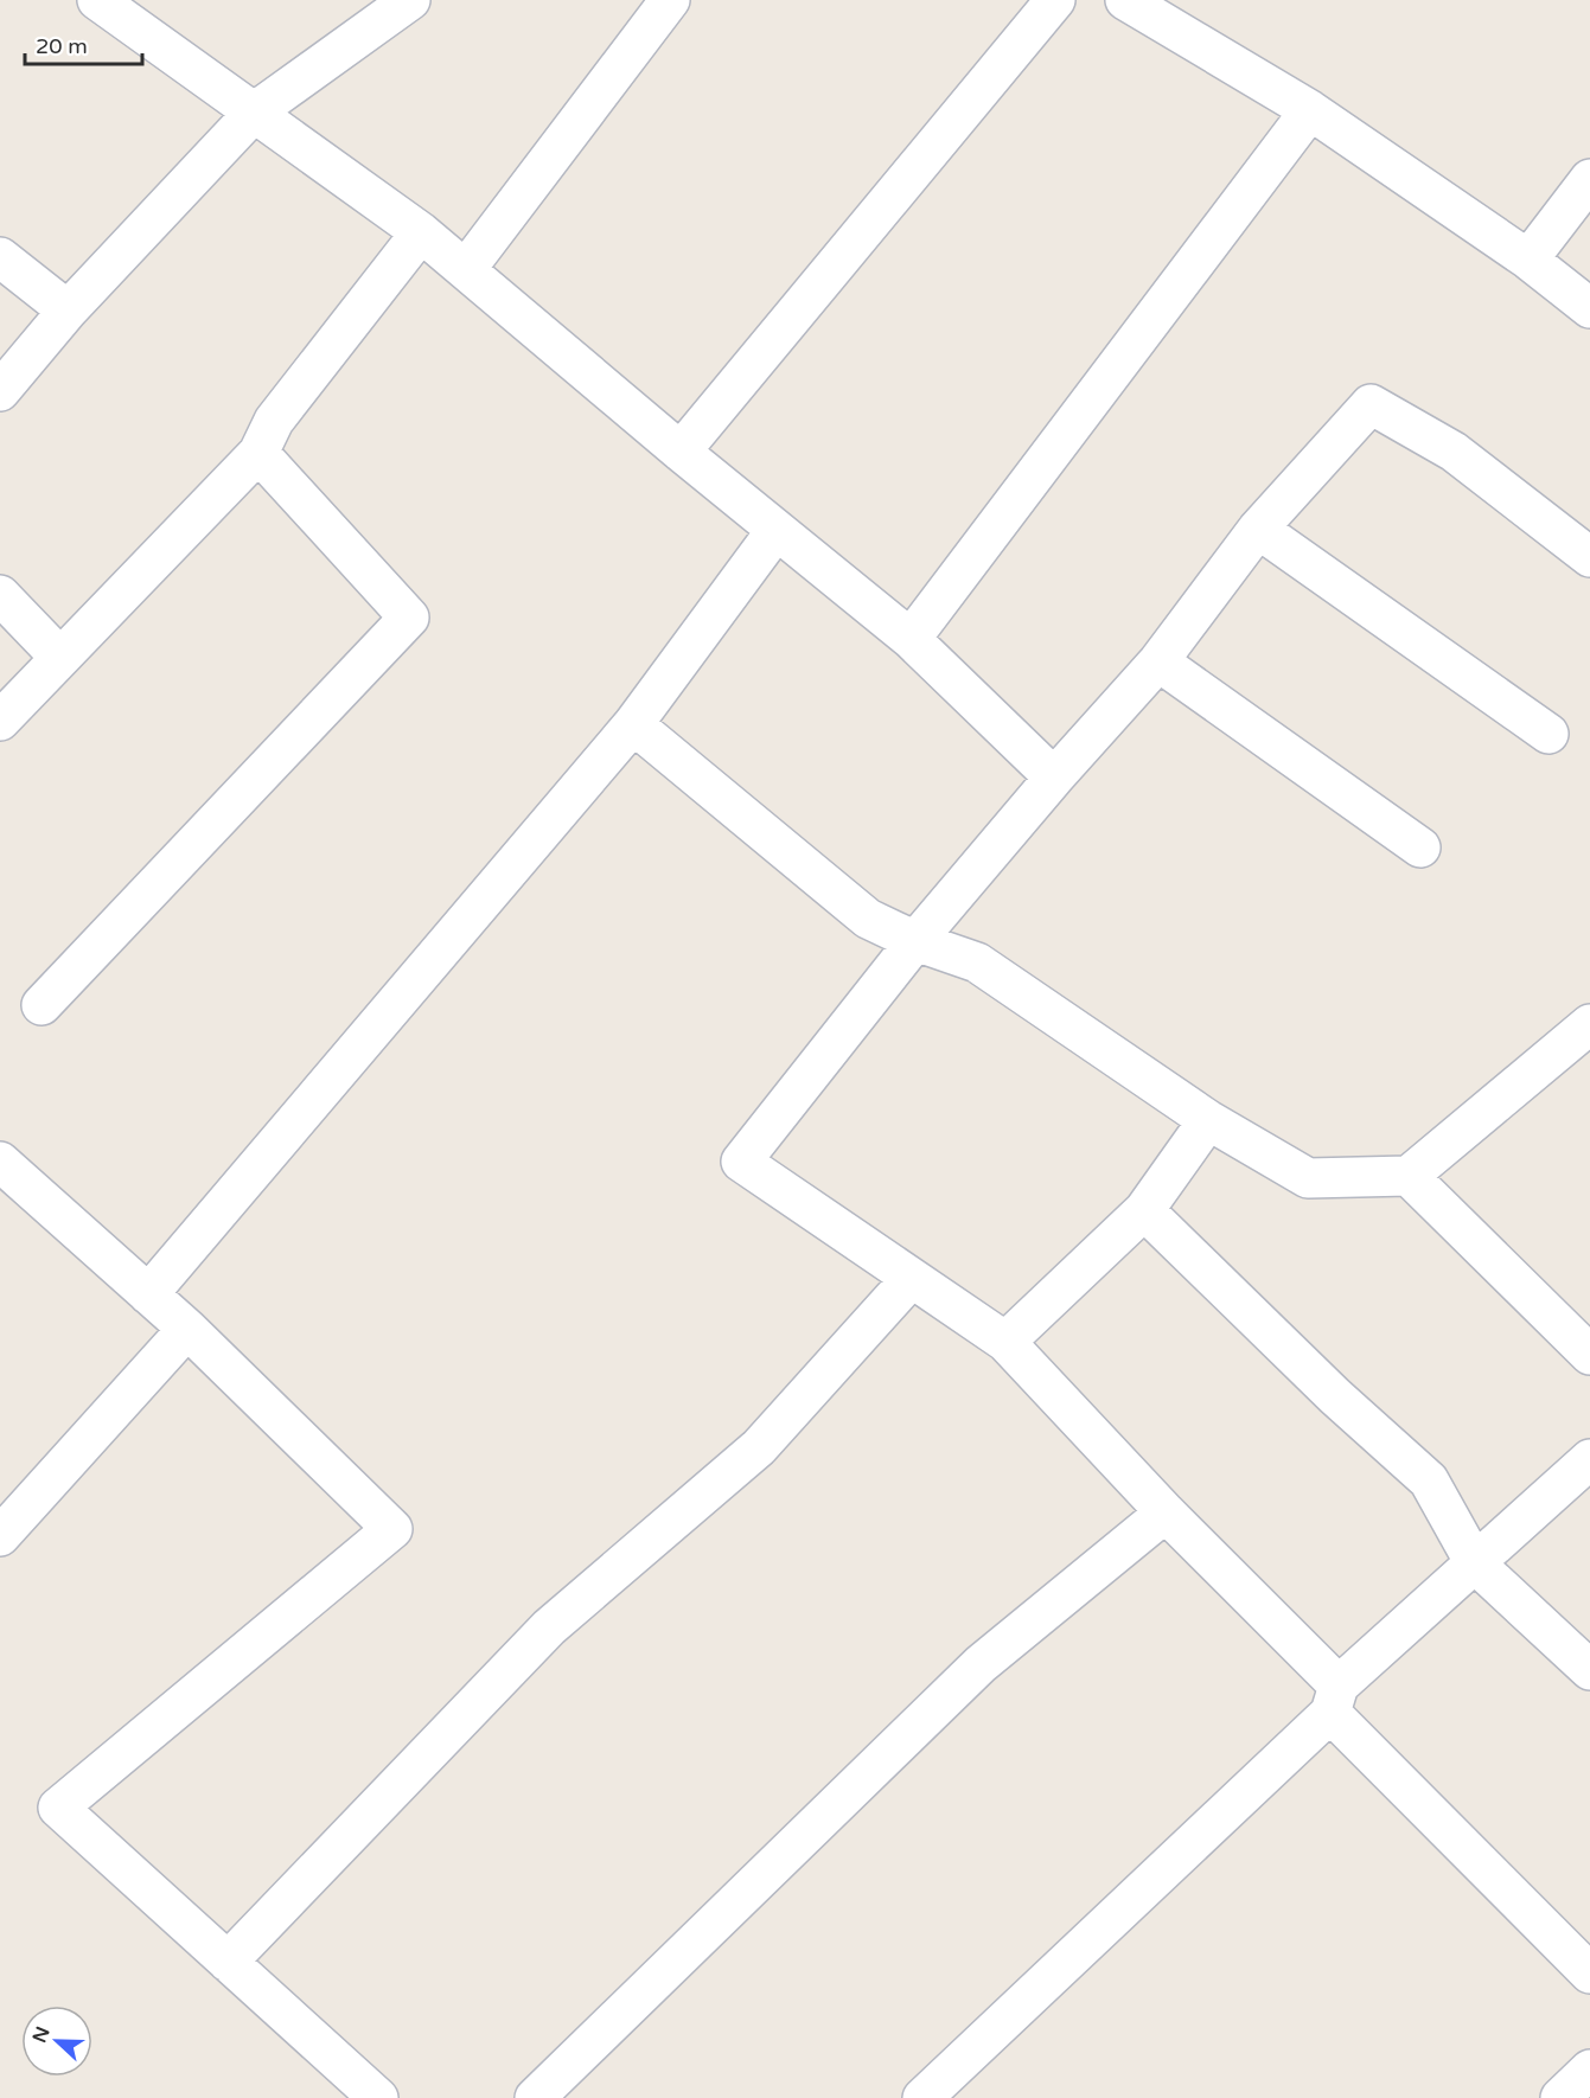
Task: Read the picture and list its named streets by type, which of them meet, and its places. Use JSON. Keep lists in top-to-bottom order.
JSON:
{
  "scale_bar": "20 m",
  "north": "left"
}
